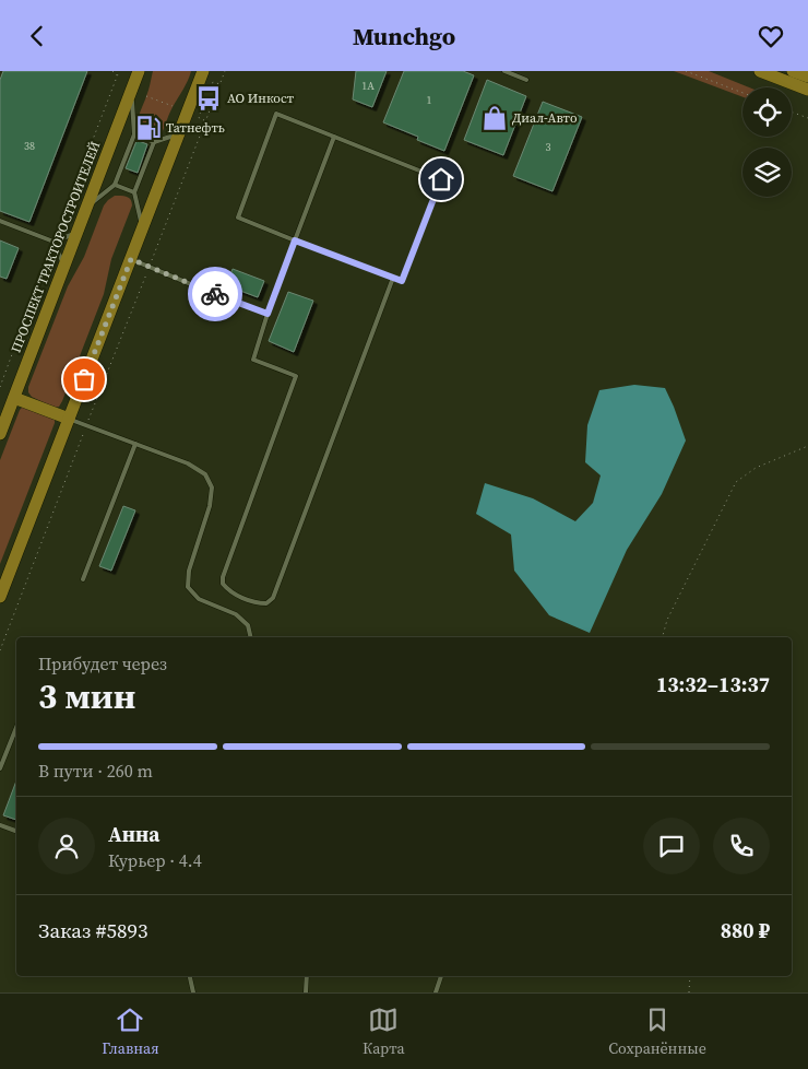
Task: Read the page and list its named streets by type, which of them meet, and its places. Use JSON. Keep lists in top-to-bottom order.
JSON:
{
  "streets": {
    "main road": ["ПРОСПЕКТ ТРАКТОРОСТРОИТЕЛЕЙ"]
  },
  "places": {
    "bus stop": ["АО Инкост"],
    "shop": ["Диал-Авто"],
    "fuel station": ["Татнефть"]
  },
  "house_numbers": [
    "1А",
    "1",
    "38",
    "3"
  ],
  "page": {
    "header": "Munchgo",
    "heading": ["3 мин", "Прибудет через", "13:32–13:37"],
    "panel": [
      "Анна",
      "Курьер · 4.4",
      "Заказ #5893",
      "880 ₽"
    ],
    "bar": "В пути · 260 m",
    "tabs": ["Главная", "Карта", "Сохранённые"]
  }
}
